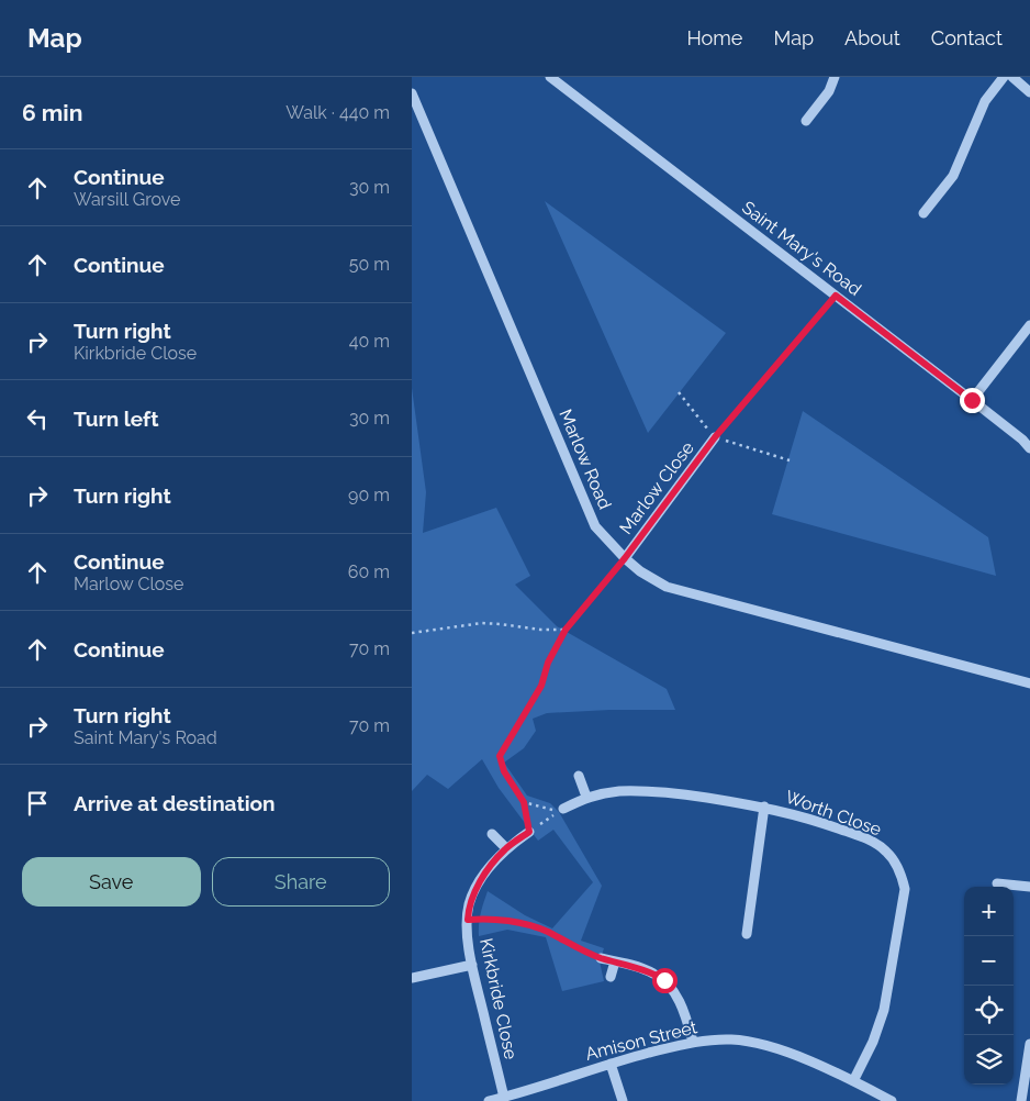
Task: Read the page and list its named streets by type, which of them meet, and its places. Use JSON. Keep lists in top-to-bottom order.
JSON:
{
  "streets": {
    "street": [
      "Saint Mary's Road",
      "Marlow Road",
      "Marlow Close",
      "Worth Close",
      "Kirkbride Close",
      "Amison Street"
    ]
  },
  "crossings": [
    ["Marlow Road", "Marlow Close"],
    ["Worth Close", "Amison Street"],
    ["Kirkbride Close", "Amison Street"]
  ],
  "page": {
    "header": "Map",
    "nav": [
      "Home",
      "Map",
      "About",
      "Contact"
    ],
    "heading": ["6 min", "Walk · 440 m"],
    "list": [
      ["Continue", "Warsill Grove", "30 m"],
      ["Continue", "50 m"],
      ["Turn right", "Kirkbride Close", "40 m"],
      ["Turn left", "30 m"],
      ["Turn right", "90 m"],
      ["Continue", "Marlow Close", "60 m"],
      ["Continue", "70 m"],
      ["Turn right", "Saint Mary's Road", "70 m"],
      "Arrive at destination"
    ],
    "buttons": ["Save", "Share"],
    "map_buttons": ["+", "−"]
  }
}
